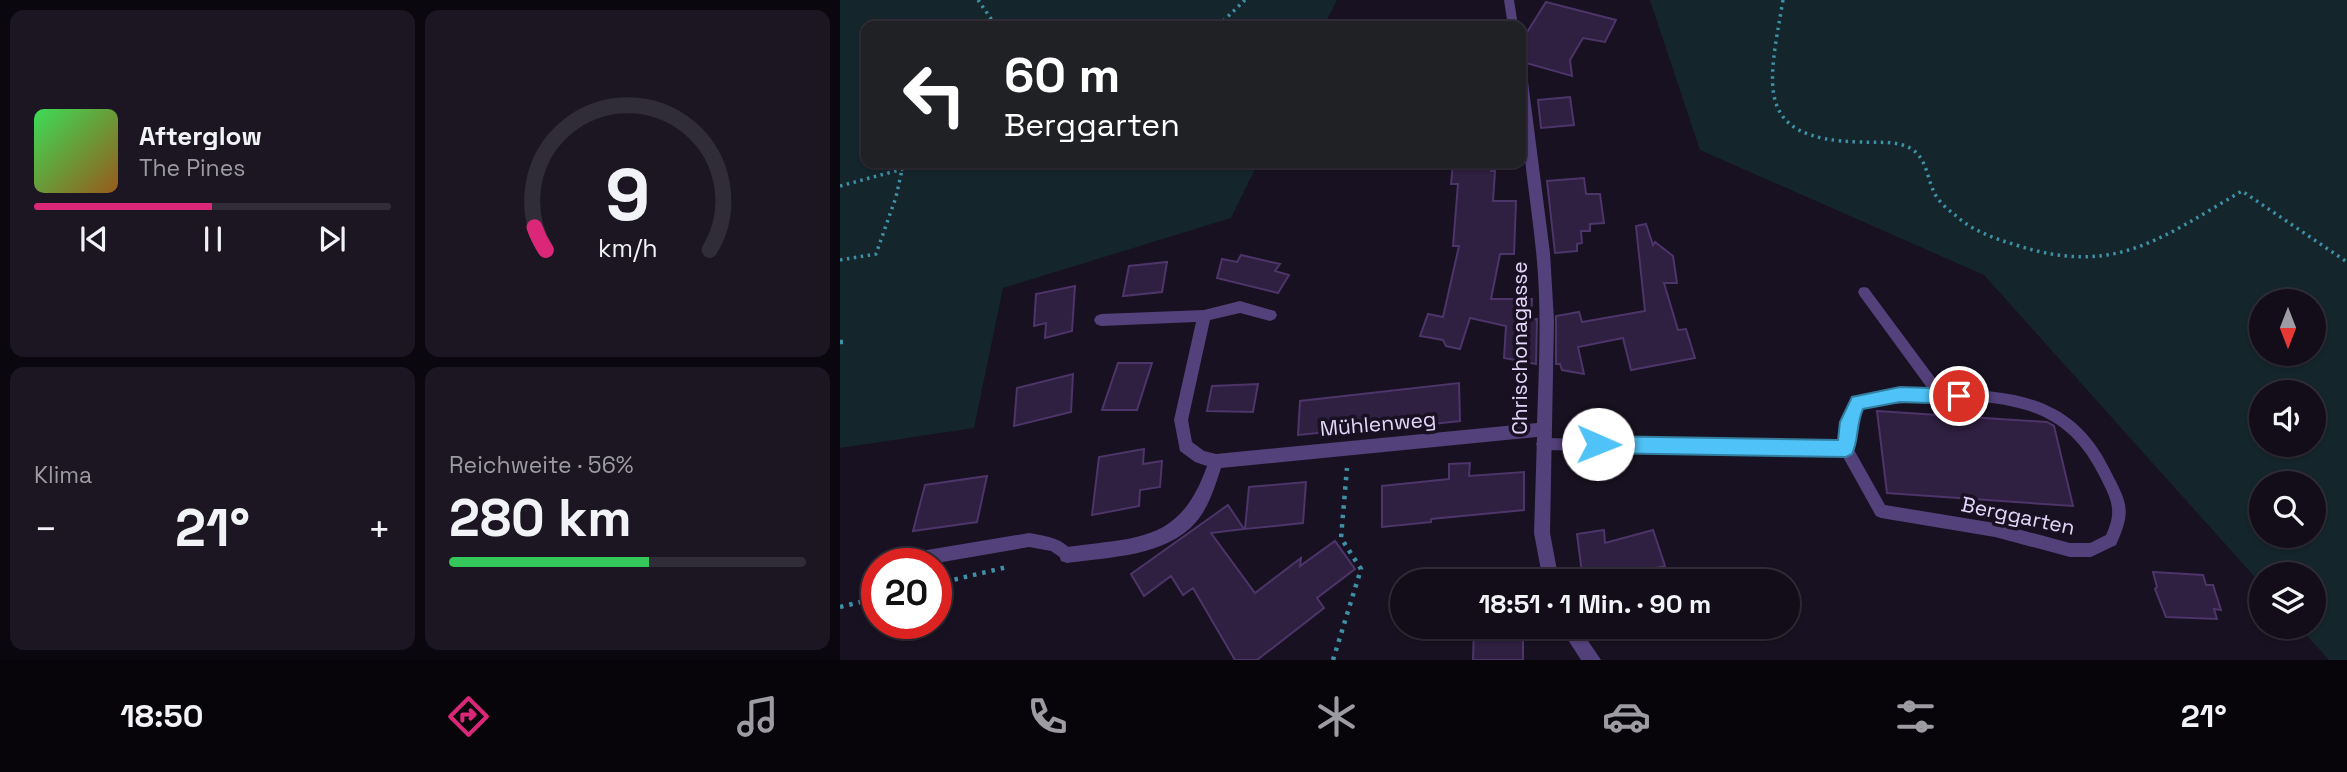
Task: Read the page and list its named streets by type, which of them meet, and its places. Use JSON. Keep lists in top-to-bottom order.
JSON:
{
  "streets": {
    "street": ["Chrischonagasse", "Mühlenweg"],
    "lane": ["Berggarten"]
  },
  "crossings": [
    ["Chrischonagasse", "Mühlenweg"]
  ],
  "north": "bottom",
  "page": {
    "turn": ["60 m", "Berggarten"],
    "song": ["Afterglow", "The Pines"],
    "tile": [
      "Klima",
      ["Reichweite · 56%", "280 km"]
    ],
    "heat": ["−", "21°", "+"],
    "limit": "20",
    "trip": "18:51 · 1 Min. · 90 m",
    "tabs": ["18:50", "21°"],
    "gauge": ["9", "km/h"]
  }
}
